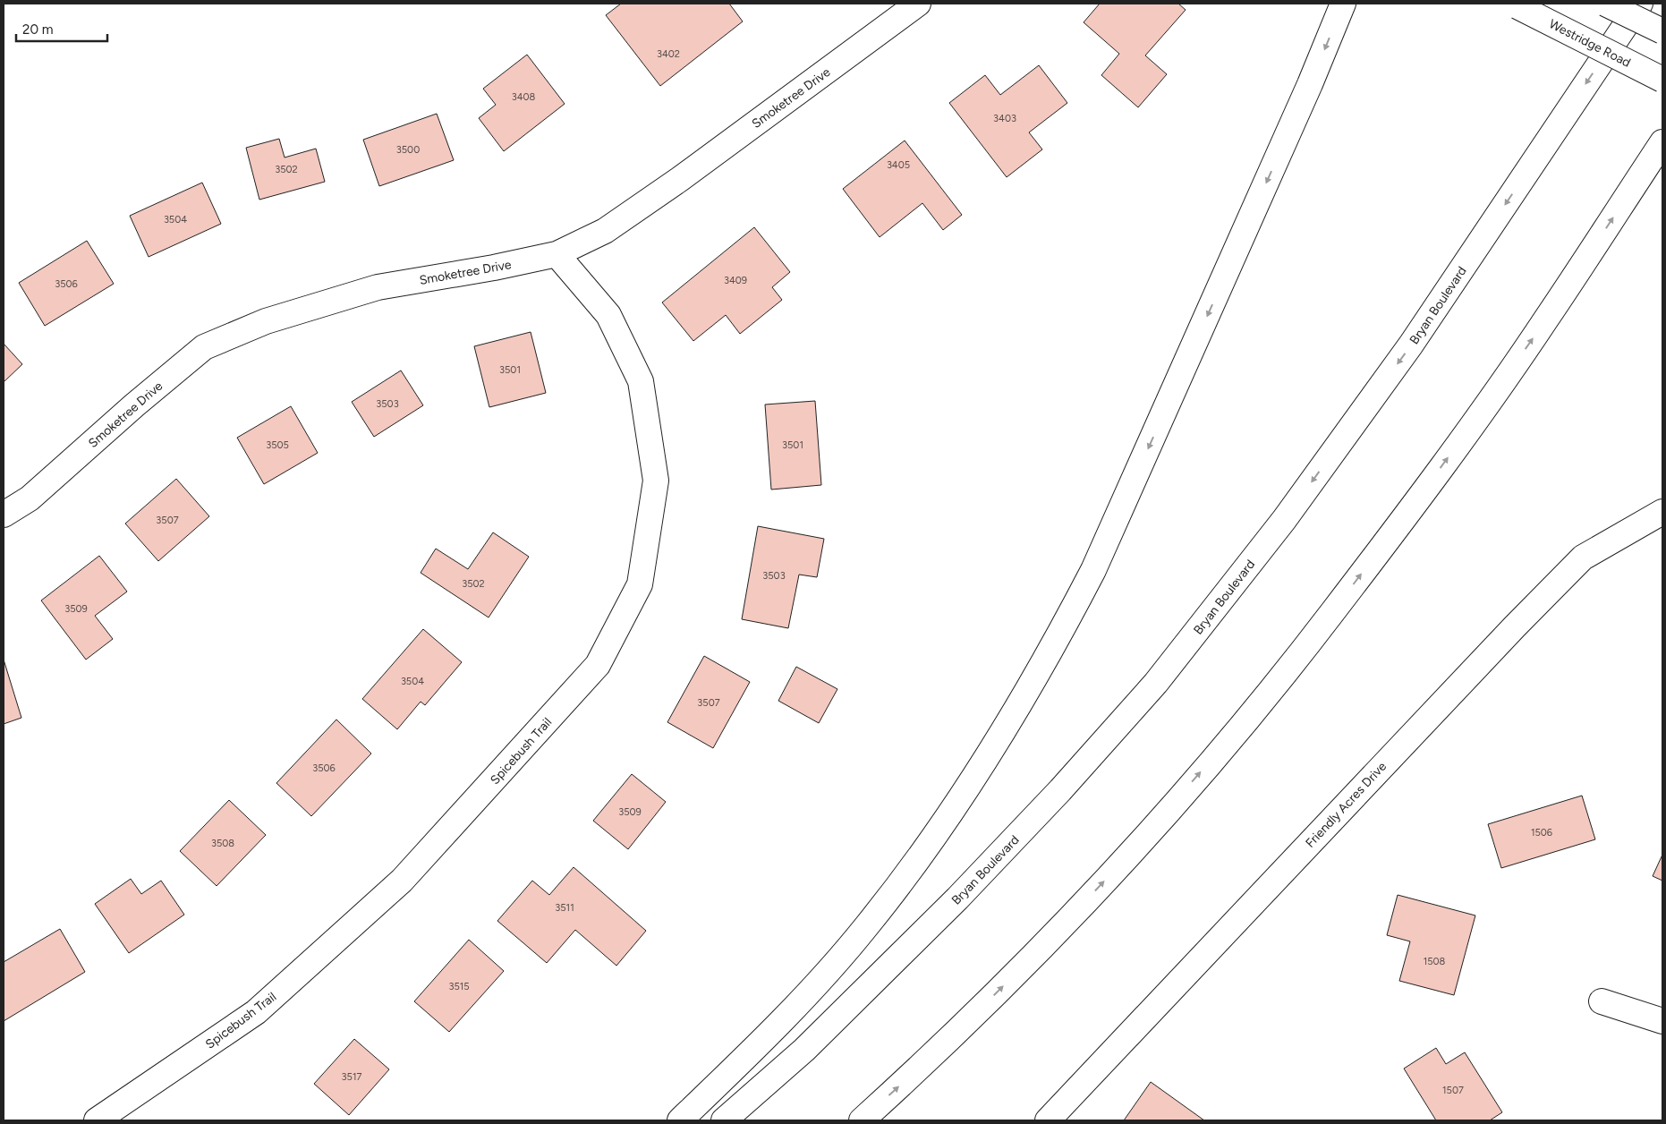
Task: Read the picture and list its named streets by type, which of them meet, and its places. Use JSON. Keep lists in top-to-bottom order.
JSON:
{
  "streets": {
    "main road": [
      "Westridge Road",
      "Smoketree Drive",
      "Bryan Boulevard",
      "Spicebush Trail",
      "Friendly Acres Drive"
    ]
  },
  "crossings": [
    ["Smoketree Drive", "Spicebush Trail"]
  ],
  "house_numbers": [
    "3402",
    "3408",
    "3403",
    "3500",
    "3405",
    "3502",
    "3504",
    "3409",
    "3506",
    "3501",
    "3503",
    "3505",
    "3501",
    "3507",
    "3503",
    "3502",
    "3509",
    "3504",
    "3507",
    "3506",
    "3509",
    "1506",
    "3508",
    "3511",
    "1508",
    "3515",
    "3517",
    "1507"
  ],
  "scale_bar": "20 m"
}
